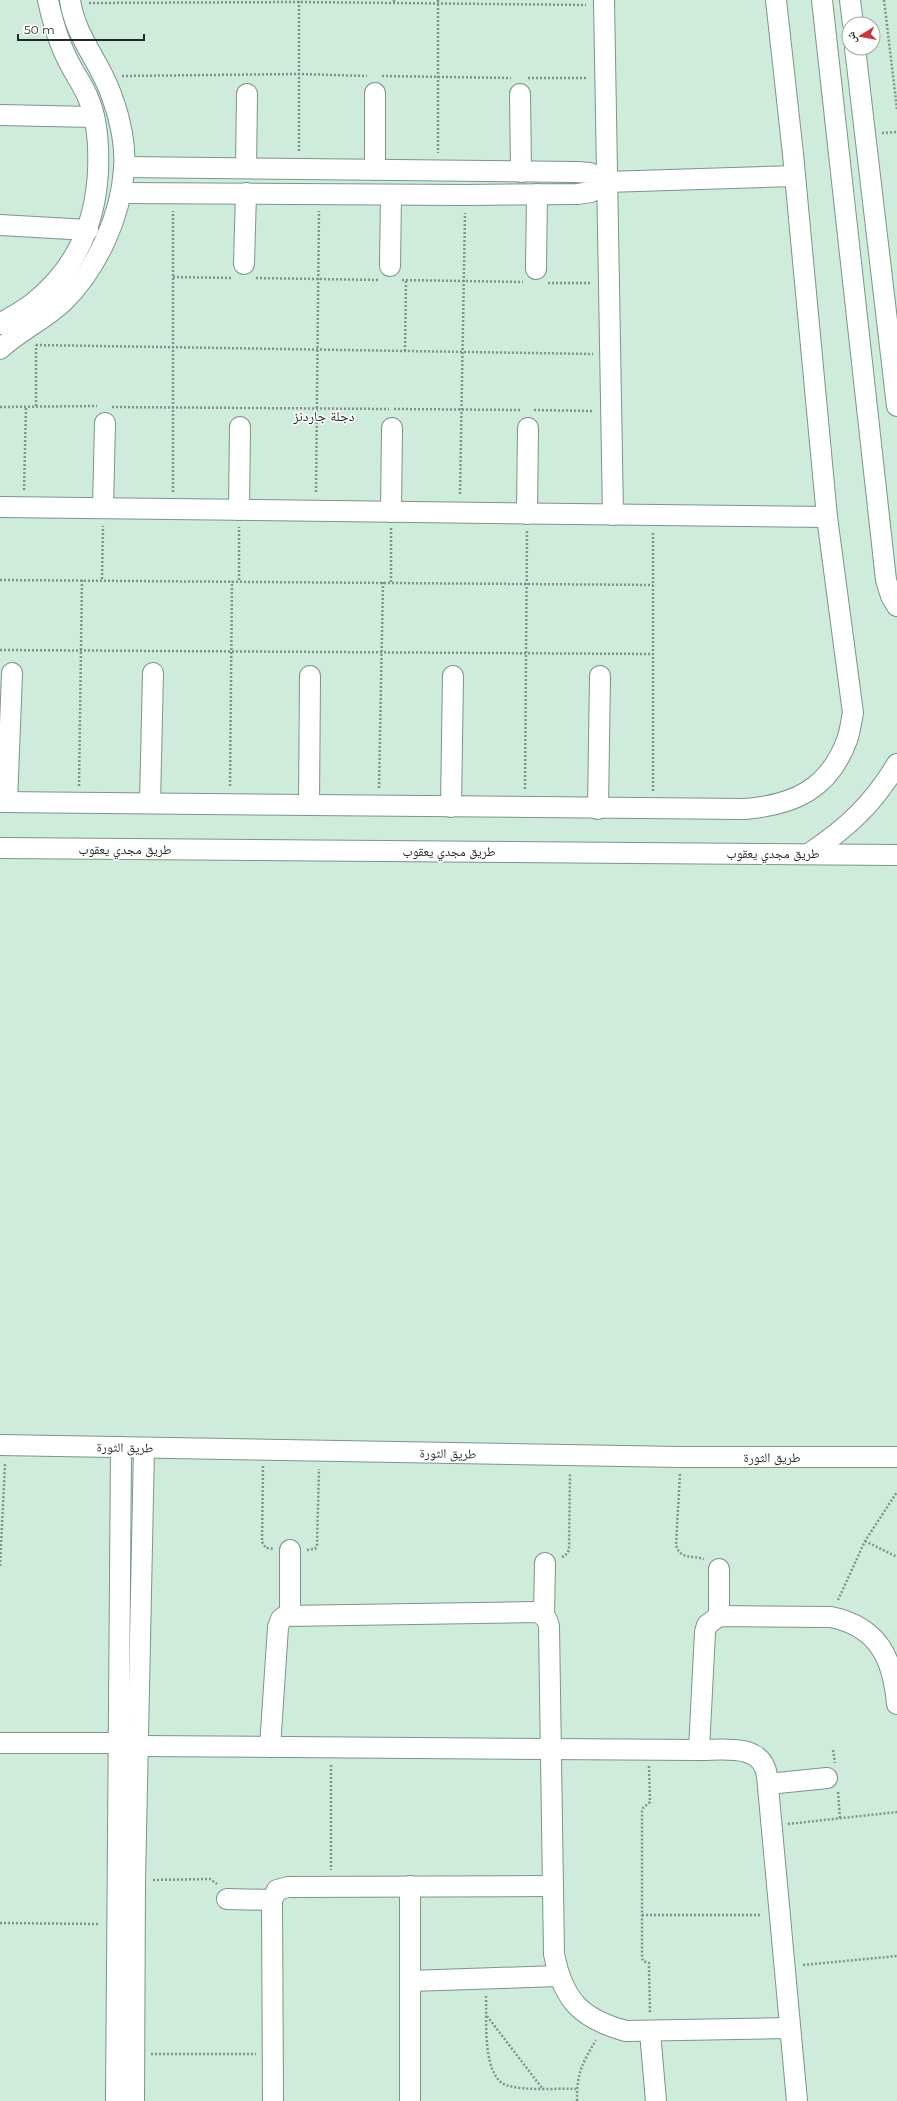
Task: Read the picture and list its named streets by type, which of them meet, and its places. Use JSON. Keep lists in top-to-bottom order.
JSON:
{
  "streets": {
    "street": ["طريق مجدي يعقوب", "طريق الثورة"]
  },
  "districts": ["دجلة جاردنز"],
  "scale_bar": "50 m",
  "north": "left"
}
